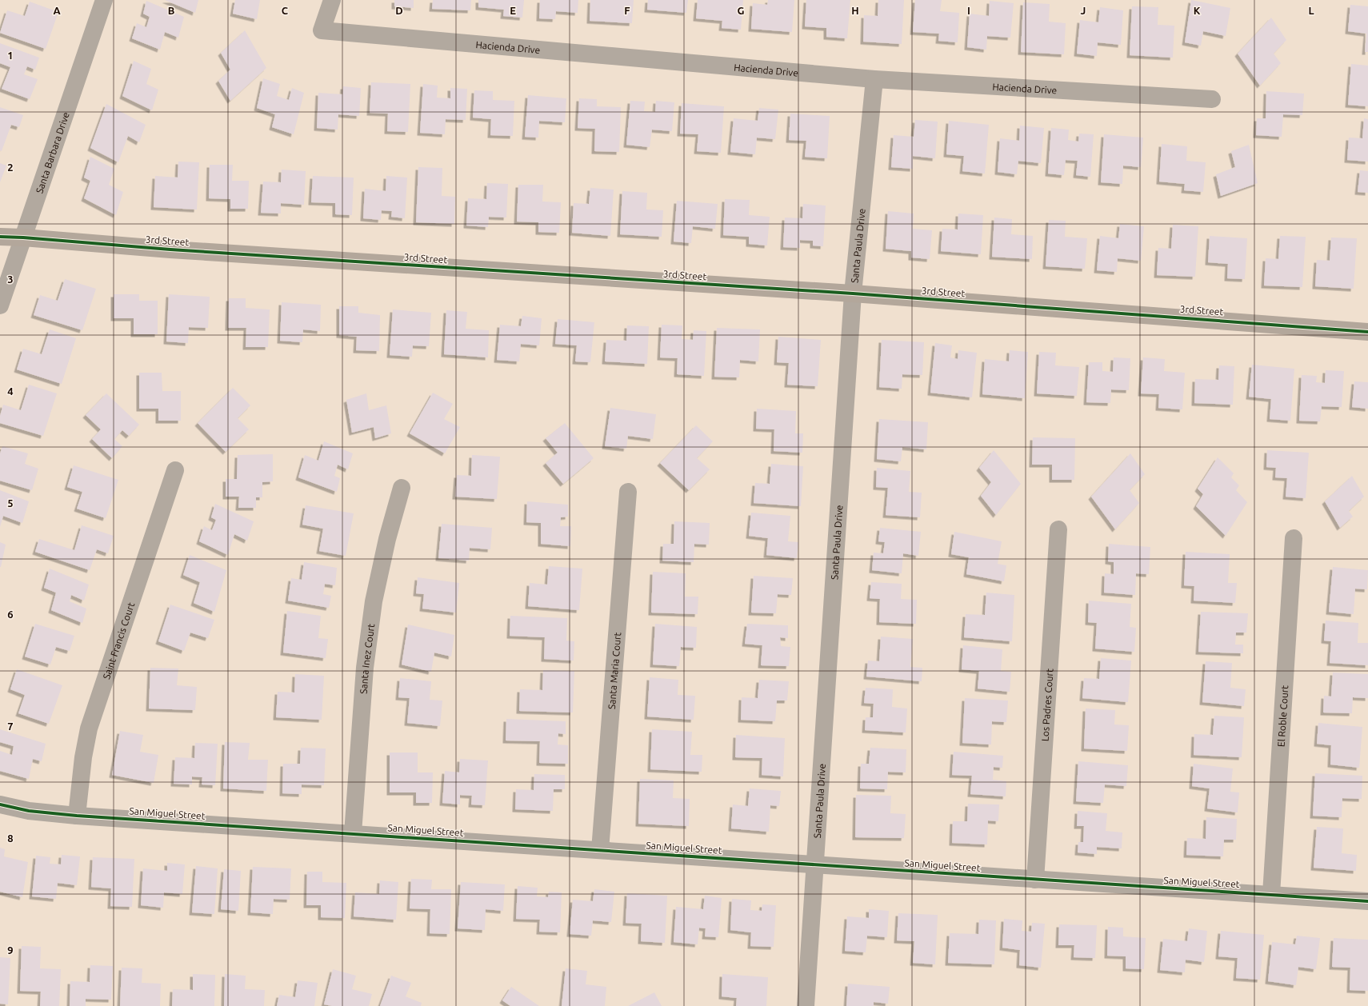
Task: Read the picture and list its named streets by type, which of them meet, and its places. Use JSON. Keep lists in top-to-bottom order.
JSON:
{
  "streets": {
    "street": [
      "Hacienda Drive",
      "Santa Barbara Drive",
      "3rd Street",
      "Santa Paula Drive",
      "Saint Francis Court",
      "Santa Inez Court",
      "Santa Maria Court",
      "Los Padres Court",
      "El Roble Court",
      "San Miguel Street"
    ]
  },
  "crossings": [
    ["Hacienda Drive", "Santa Paula Drive"],
    ["Santa Barbara Drive", "3rd Street"],
    ["3rd Street", "Santa Paula Drive"],
    ["Santa Paula Drive", "San Miguel Street"],
    ["Saint Francis Court", "San Miguel Street"],
    ["Santa Inez Court", "San Miguel Street"],
    ["Santa Maria Court", "San Miguel Street"],
    ["Los Padres Court", "San Miguel Street"],
    ["El Roble Court", "San Miguel Street"]
  ],
  "grid": {
    "columns": [
      "A",
      "B",
      "C",
      "D",
      "E",
      "F",
      "G",
      "H",
      "I",
      "J",
      "K",
      "L"
    ],
    "rows": [
      "1",
      "2",
      "3",
      "4",
      "5",
      "6",
      "7",
      "8",
      "9"
    ]
  }
}
